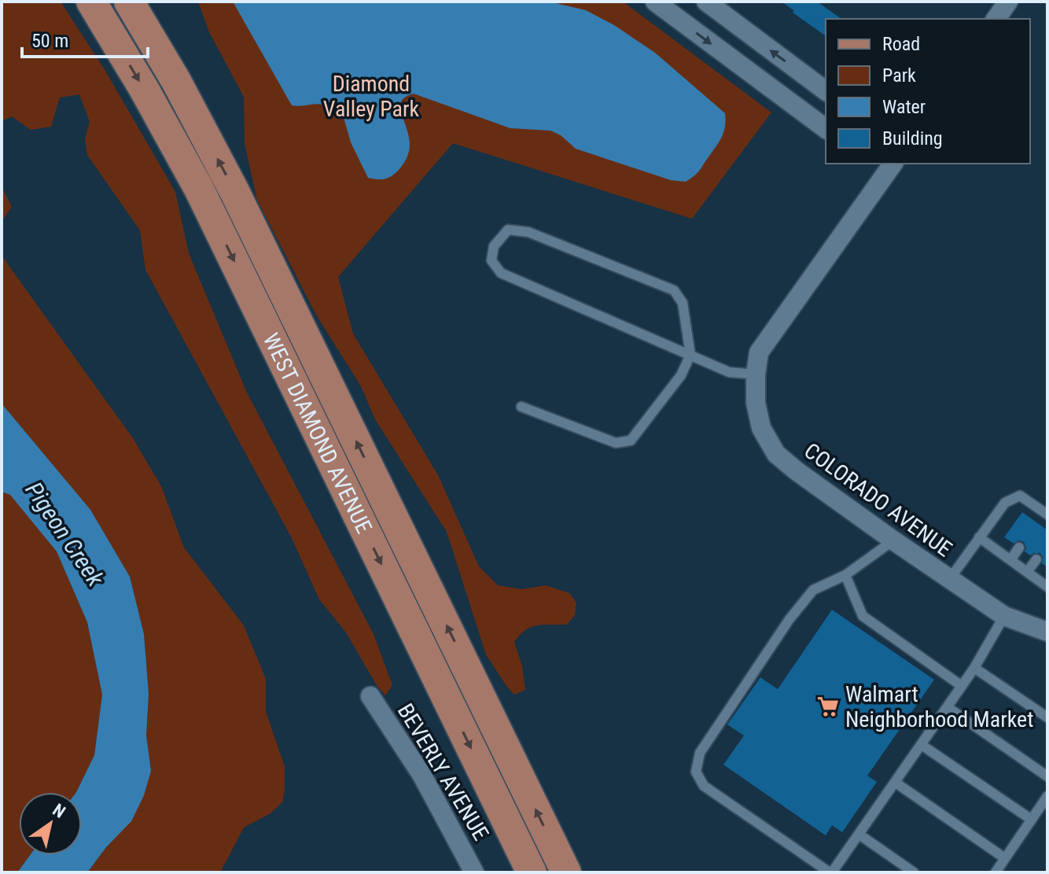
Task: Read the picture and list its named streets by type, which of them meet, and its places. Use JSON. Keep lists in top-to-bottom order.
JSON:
{
  "streets": {
    "main road": ["WEST DIAMOND AVENUE"],
    "street": ["COLORADO AVENUE", "BEVERLY AVENUE"]
  },
  "water": ["Pigeon Creek"],
  "parks": ["Diamond Valley Park"],
  "places": {
    "supermarket": ["Walmart Neighborhood Market"]
  },
  "legend": [
    "Road",
    "Park",
    "Water",
    "Building"
  ],
  "scale_bar": "50 m",
  "north": "top right"
}
